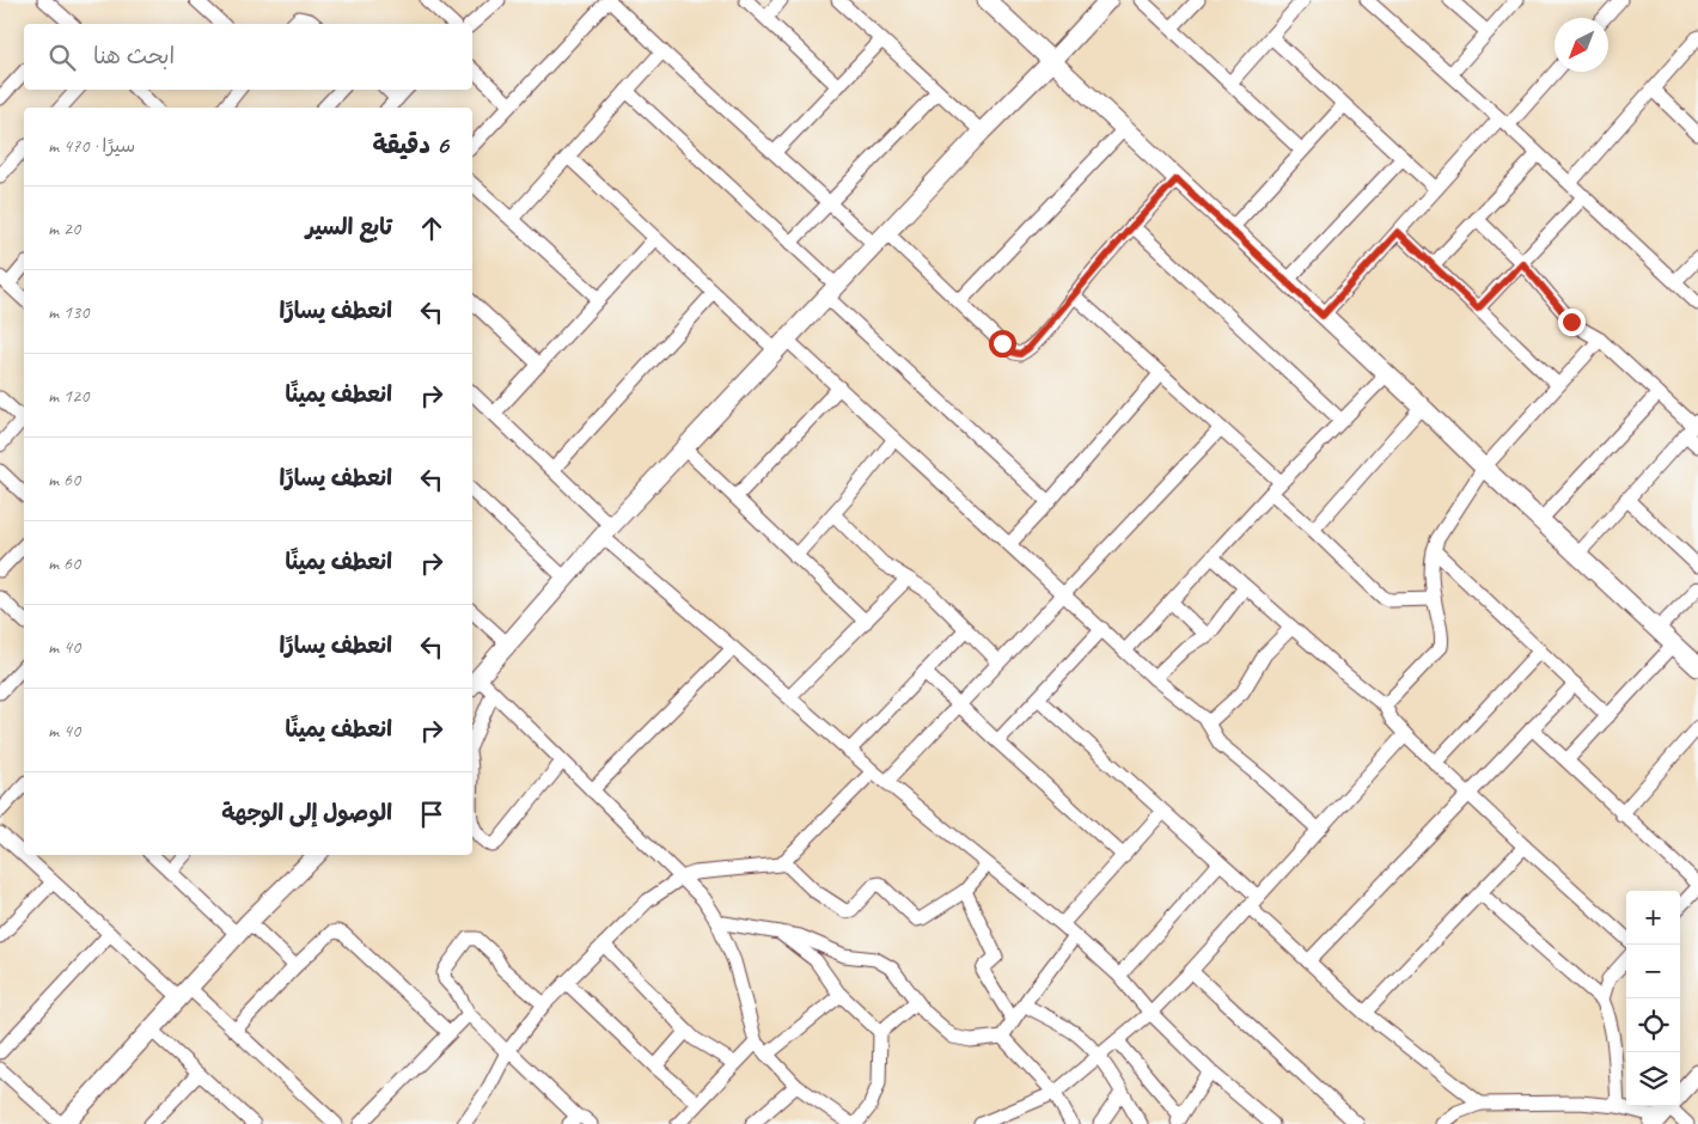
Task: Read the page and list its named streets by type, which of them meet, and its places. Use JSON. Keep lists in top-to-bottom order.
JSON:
{
  "north": "bottom left",
  "page": {
    "search": "ابحث هنا",
    "heading": ["6 دقيقة", "سيرًا · 470 m"],
    "list": [
      ["تابع السير", "20 m"],
      ["انعطف يسارًا", "130 m"],
      ["انعطف يمينًا", "120 m"],
      ["انعطف يسارًا", "60 m"],
      ["انعطف يمينًا", "60 m"],
      ["انعطف يسارًا", "40 m"],
      ["انعطف يمينًا", "40 m"],
      "الوصول إلى الوجهة"
    ],
    "map_buttons": ["+", "−"]
  }
}
